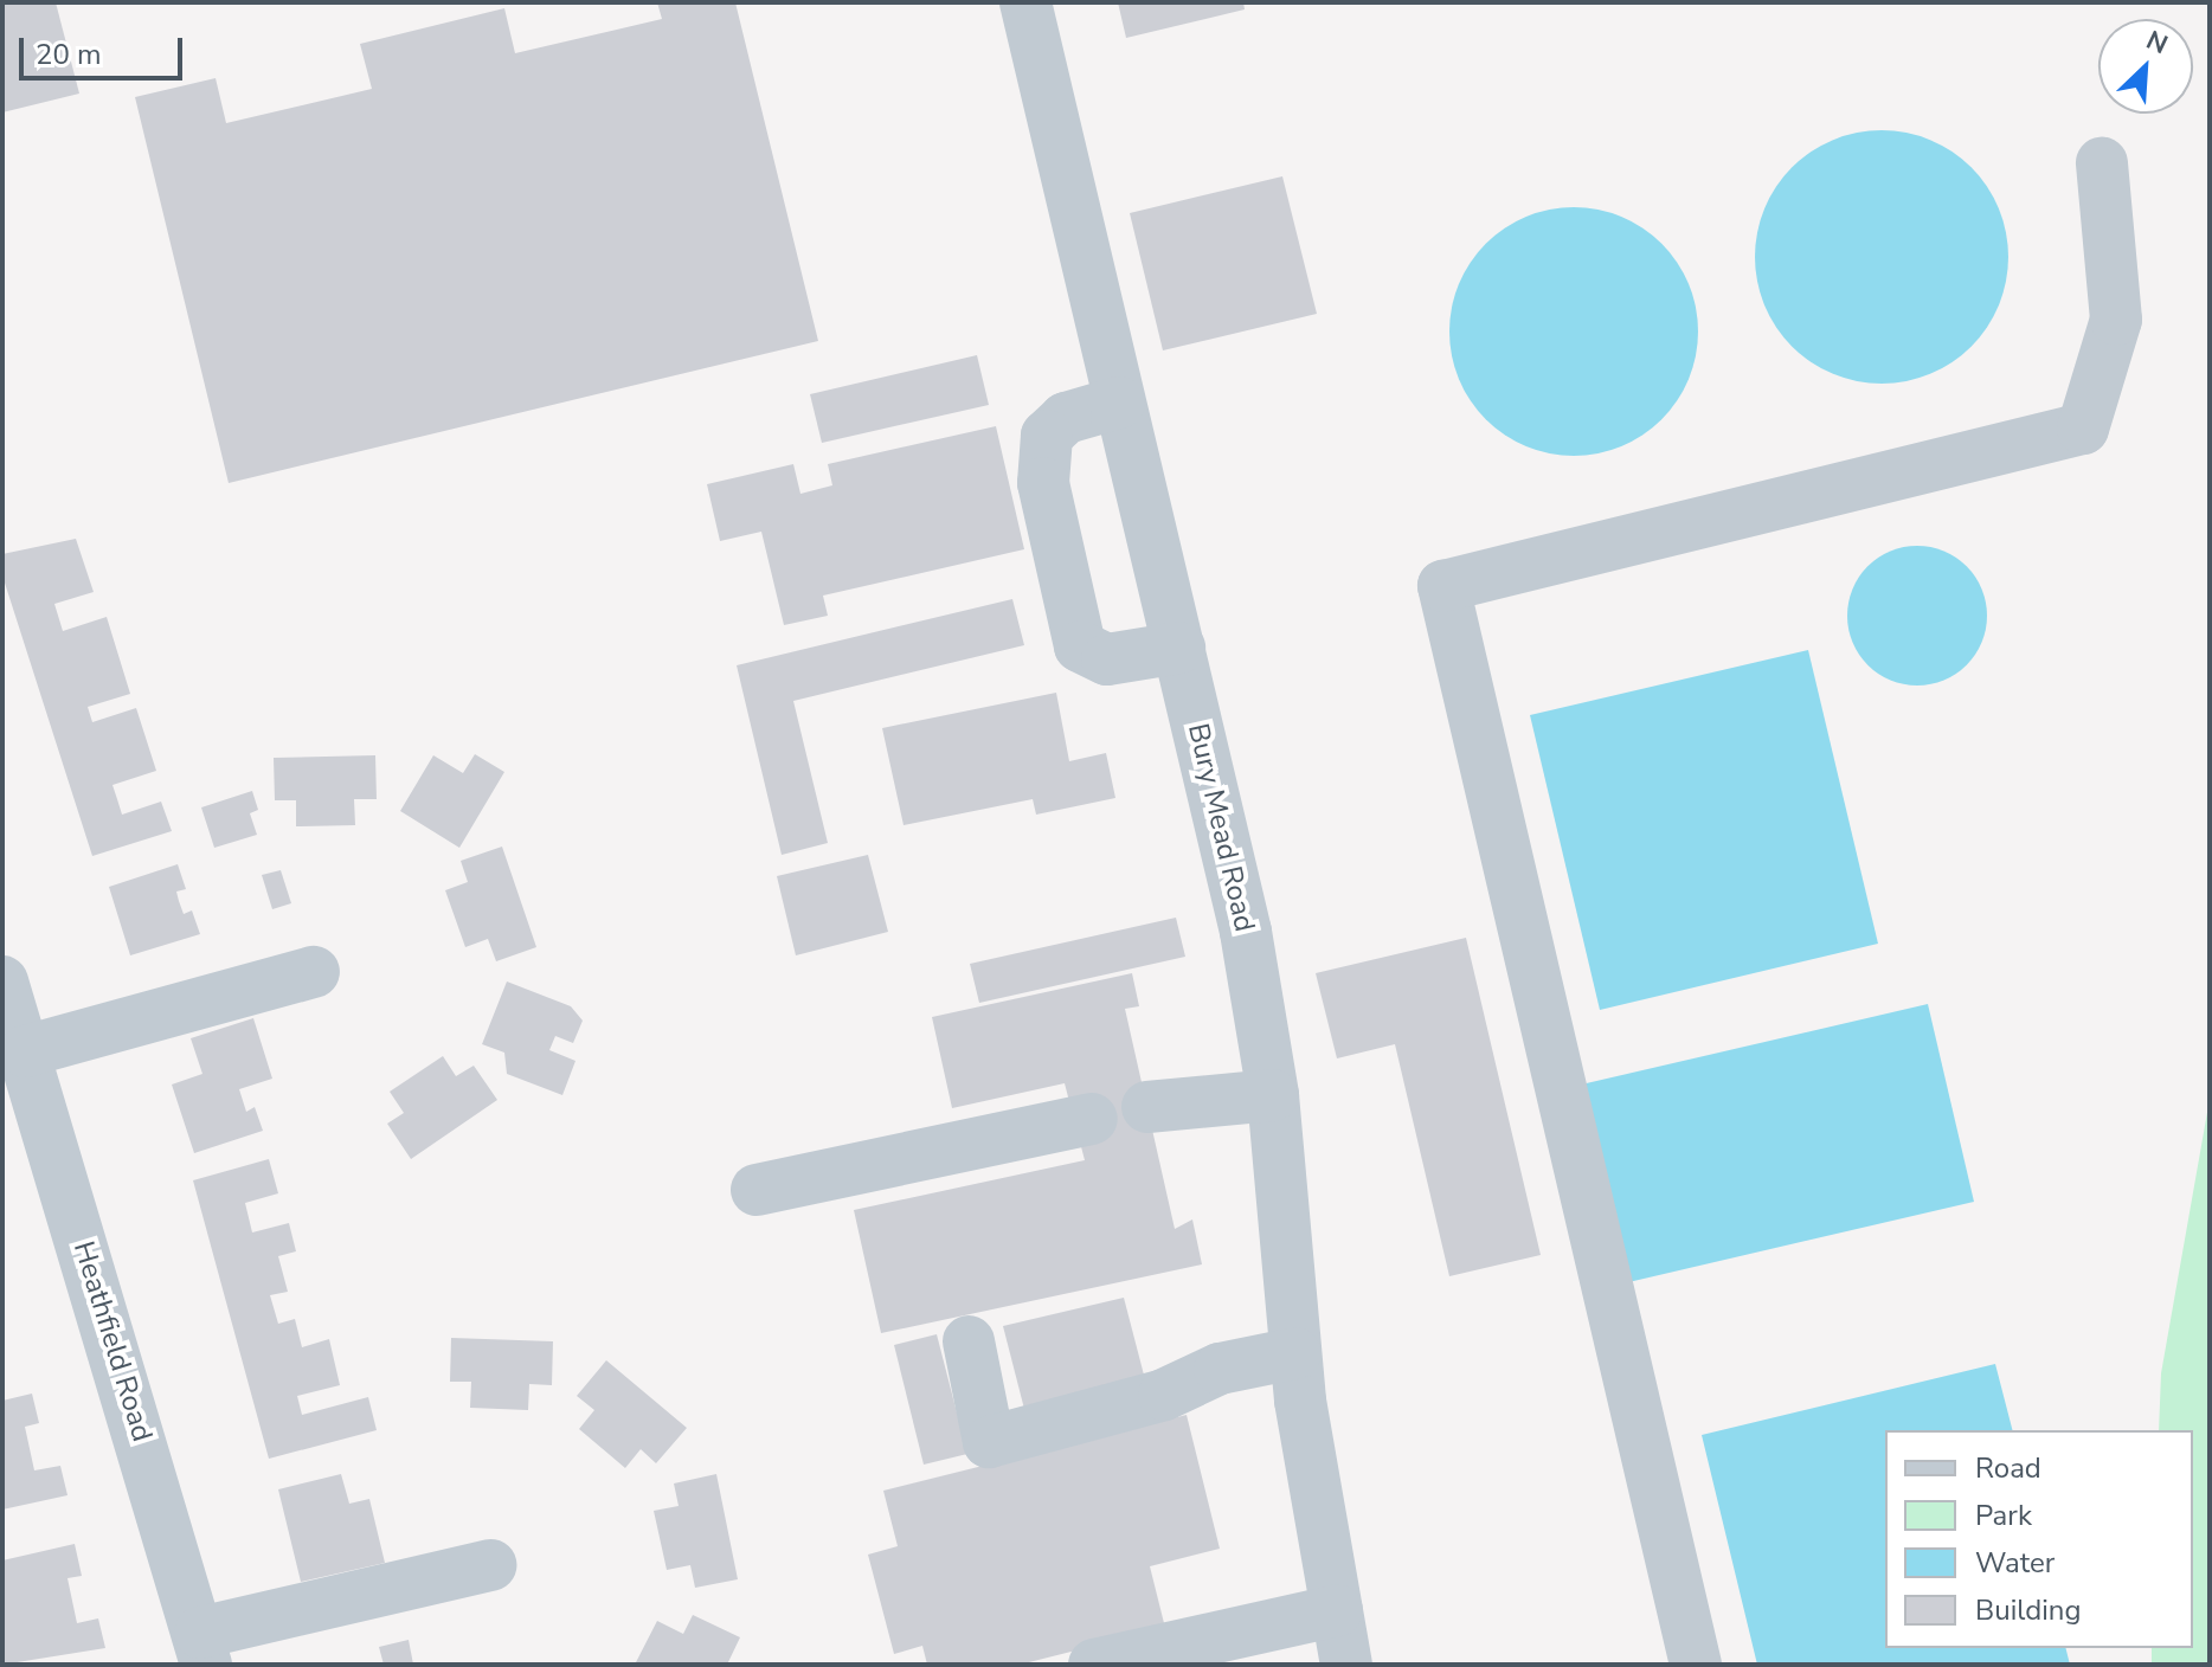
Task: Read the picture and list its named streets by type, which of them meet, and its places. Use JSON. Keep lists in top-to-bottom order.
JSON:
{
  "streets": {
    "street": ["Bury Mead Road", "Heathfield Road"]
  },
  "legend": [
    "Road",
    "Park",
    "Water",
    "Building"
  ],
  "scale_bar": "20 m",
  "north": "top right"
}
